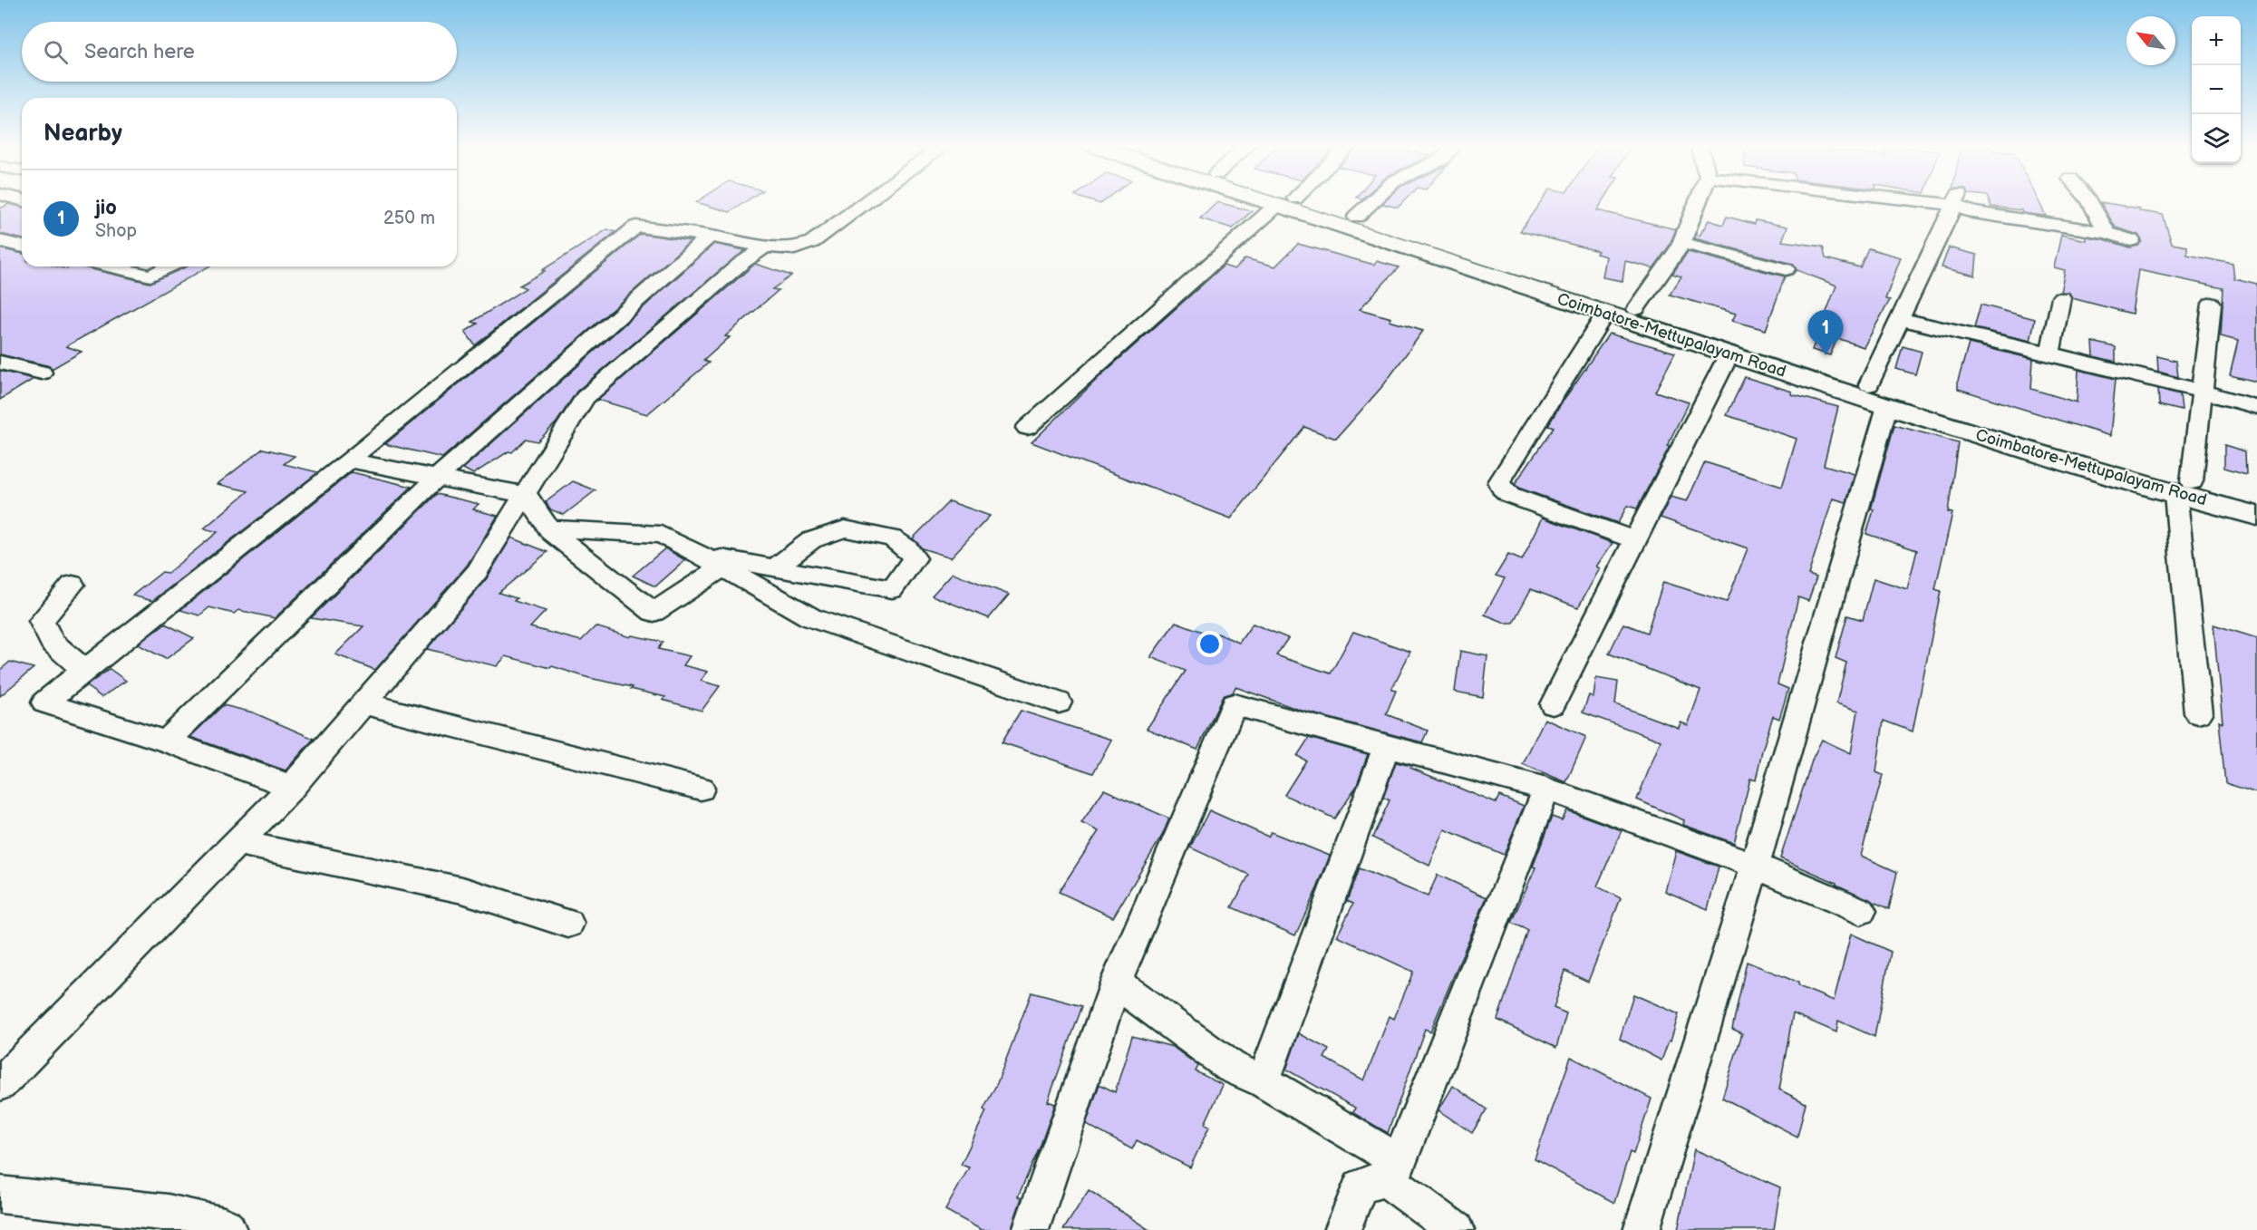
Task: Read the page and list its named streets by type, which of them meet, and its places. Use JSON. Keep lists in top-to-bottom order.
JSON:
{
  "streets": {
    "highway": ["Coimbatore-Mettupalayam Road"]
  },
  "north": "top left",
  "page": {
    "map_buttons": ["+", "−"],
    "search": "Search here",
    "heading": "Nearby",
    "list": [
      {
        "mark": "1",
        "name": "jio",
        "note": "Shop",
        "value": "250 m"
      }
    ],
    "pins": "1"
  }
}
